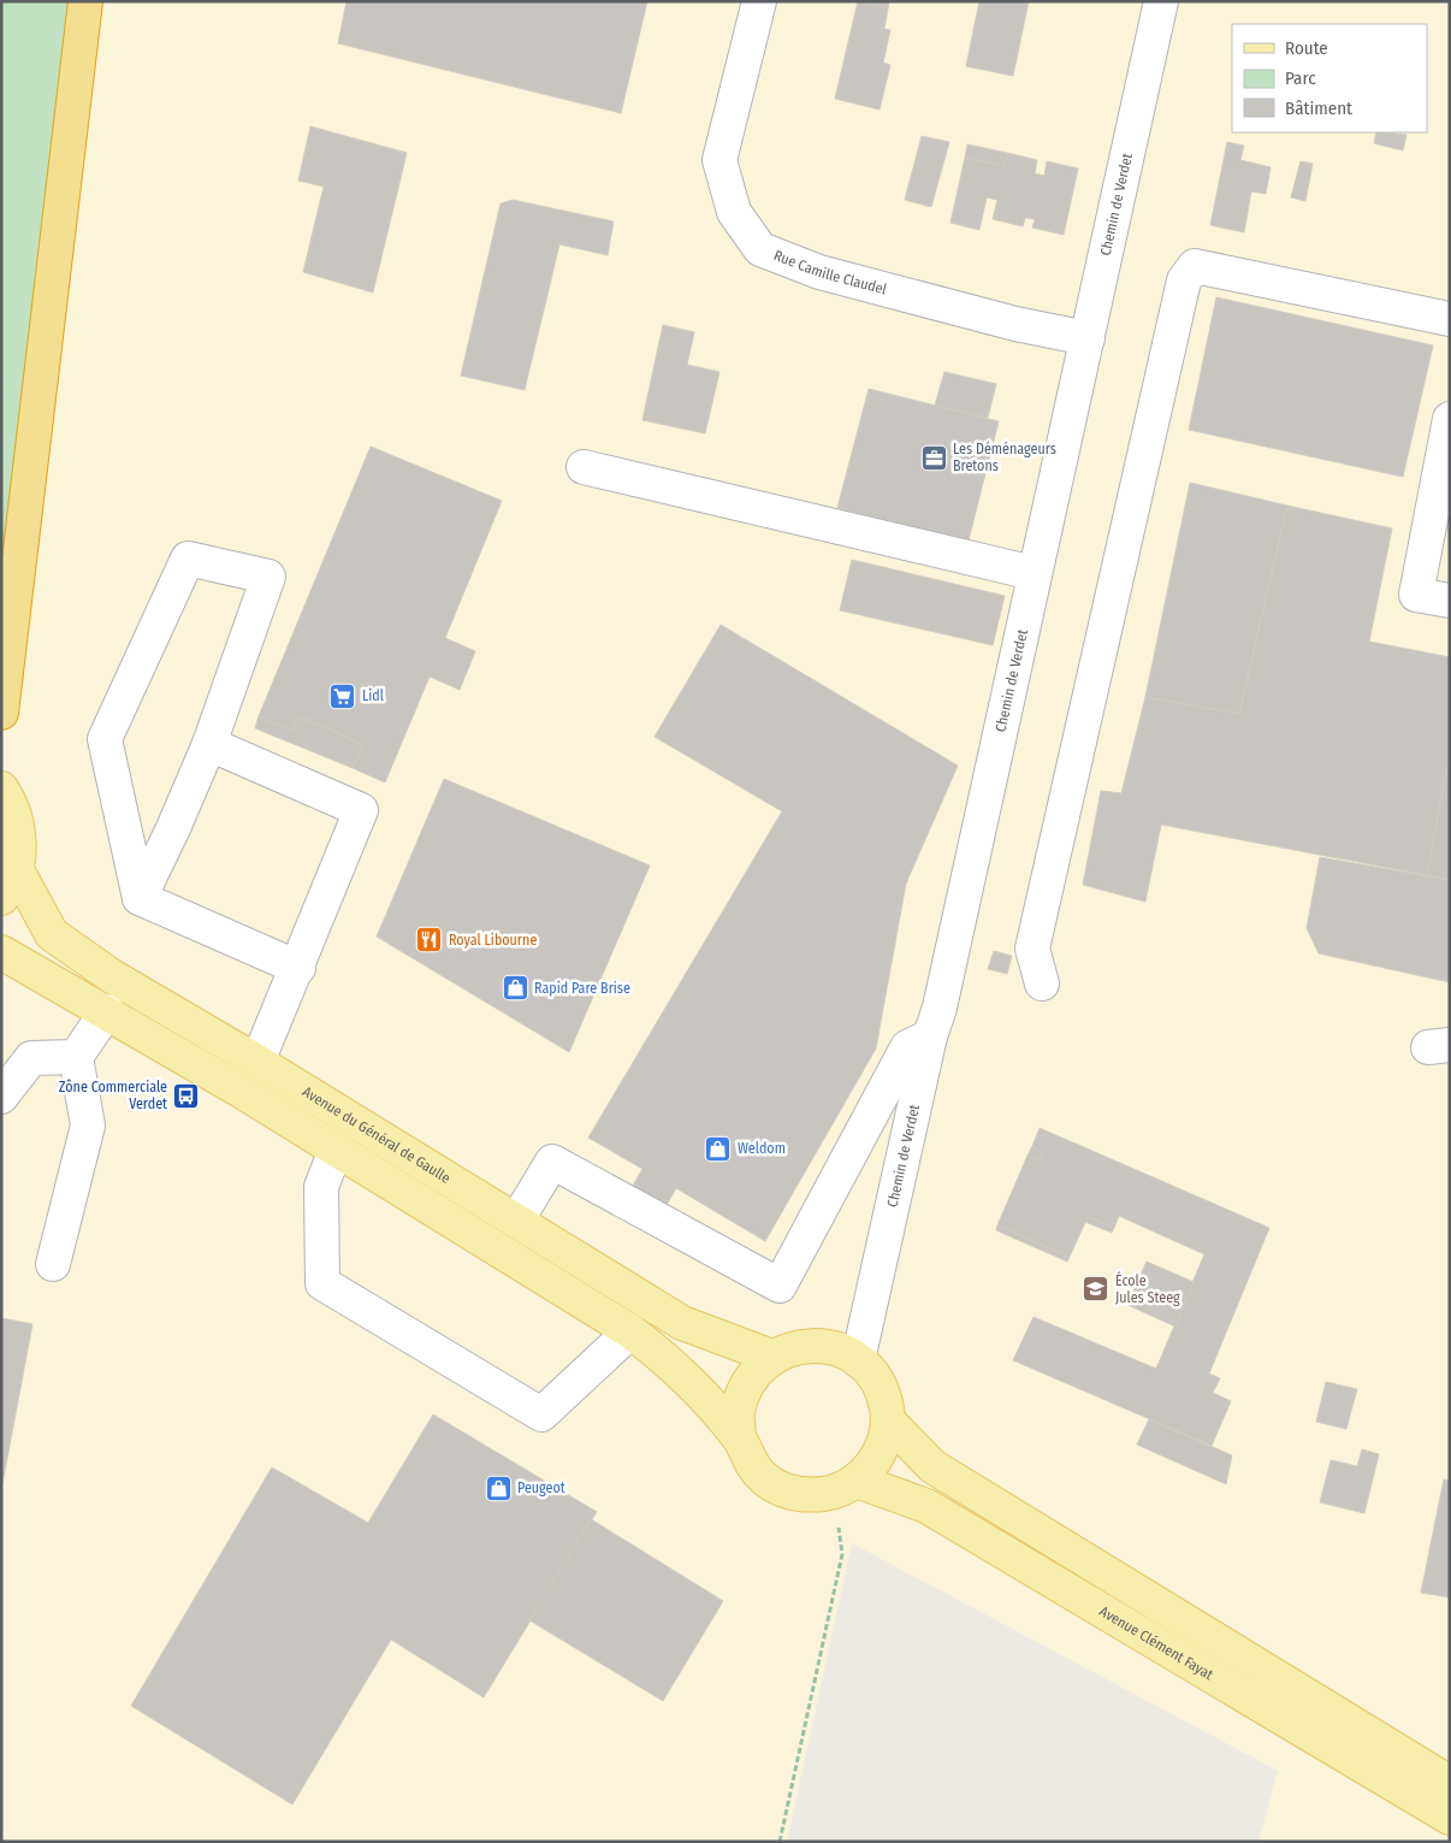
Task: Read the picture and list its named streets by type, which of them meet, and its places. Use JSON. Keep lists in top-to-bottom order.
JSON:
{
  "streets": {
    "main road": ["Avenue du Général de Gaulle", "Avenue Clément Fayat"],
    "street": ["Chemin de Verdet", "Rue Camille Claudel"]
  },
  "crossings": [
    ["Chemin de Verdet", "Rue Camille Claudel"],
    ["Chemin de Verdet", "Avenue du Général de Gaulle"],
    ["Chemin de Verdet", "Avenue Clément Fayat"],
    ["Avenue du Général de Gaulle", "Avenue Clément Fayat"]
  ],
  "places": {
    "office": ["Les Déménageurs Bretons"],
    "supermarket": ["Lidl"],
    "restaurant": ["Royal Libourne"],
    "shop": ["Rapid Pare Brise", "Weldom", "Peugeot"],
    "bus stop": ["Zône Commerciale Verdet"],
    "school or university": ["École Jules Steeg"]
  },
  "legend": ["Route", "Parc", "Bâtiment"]
}
